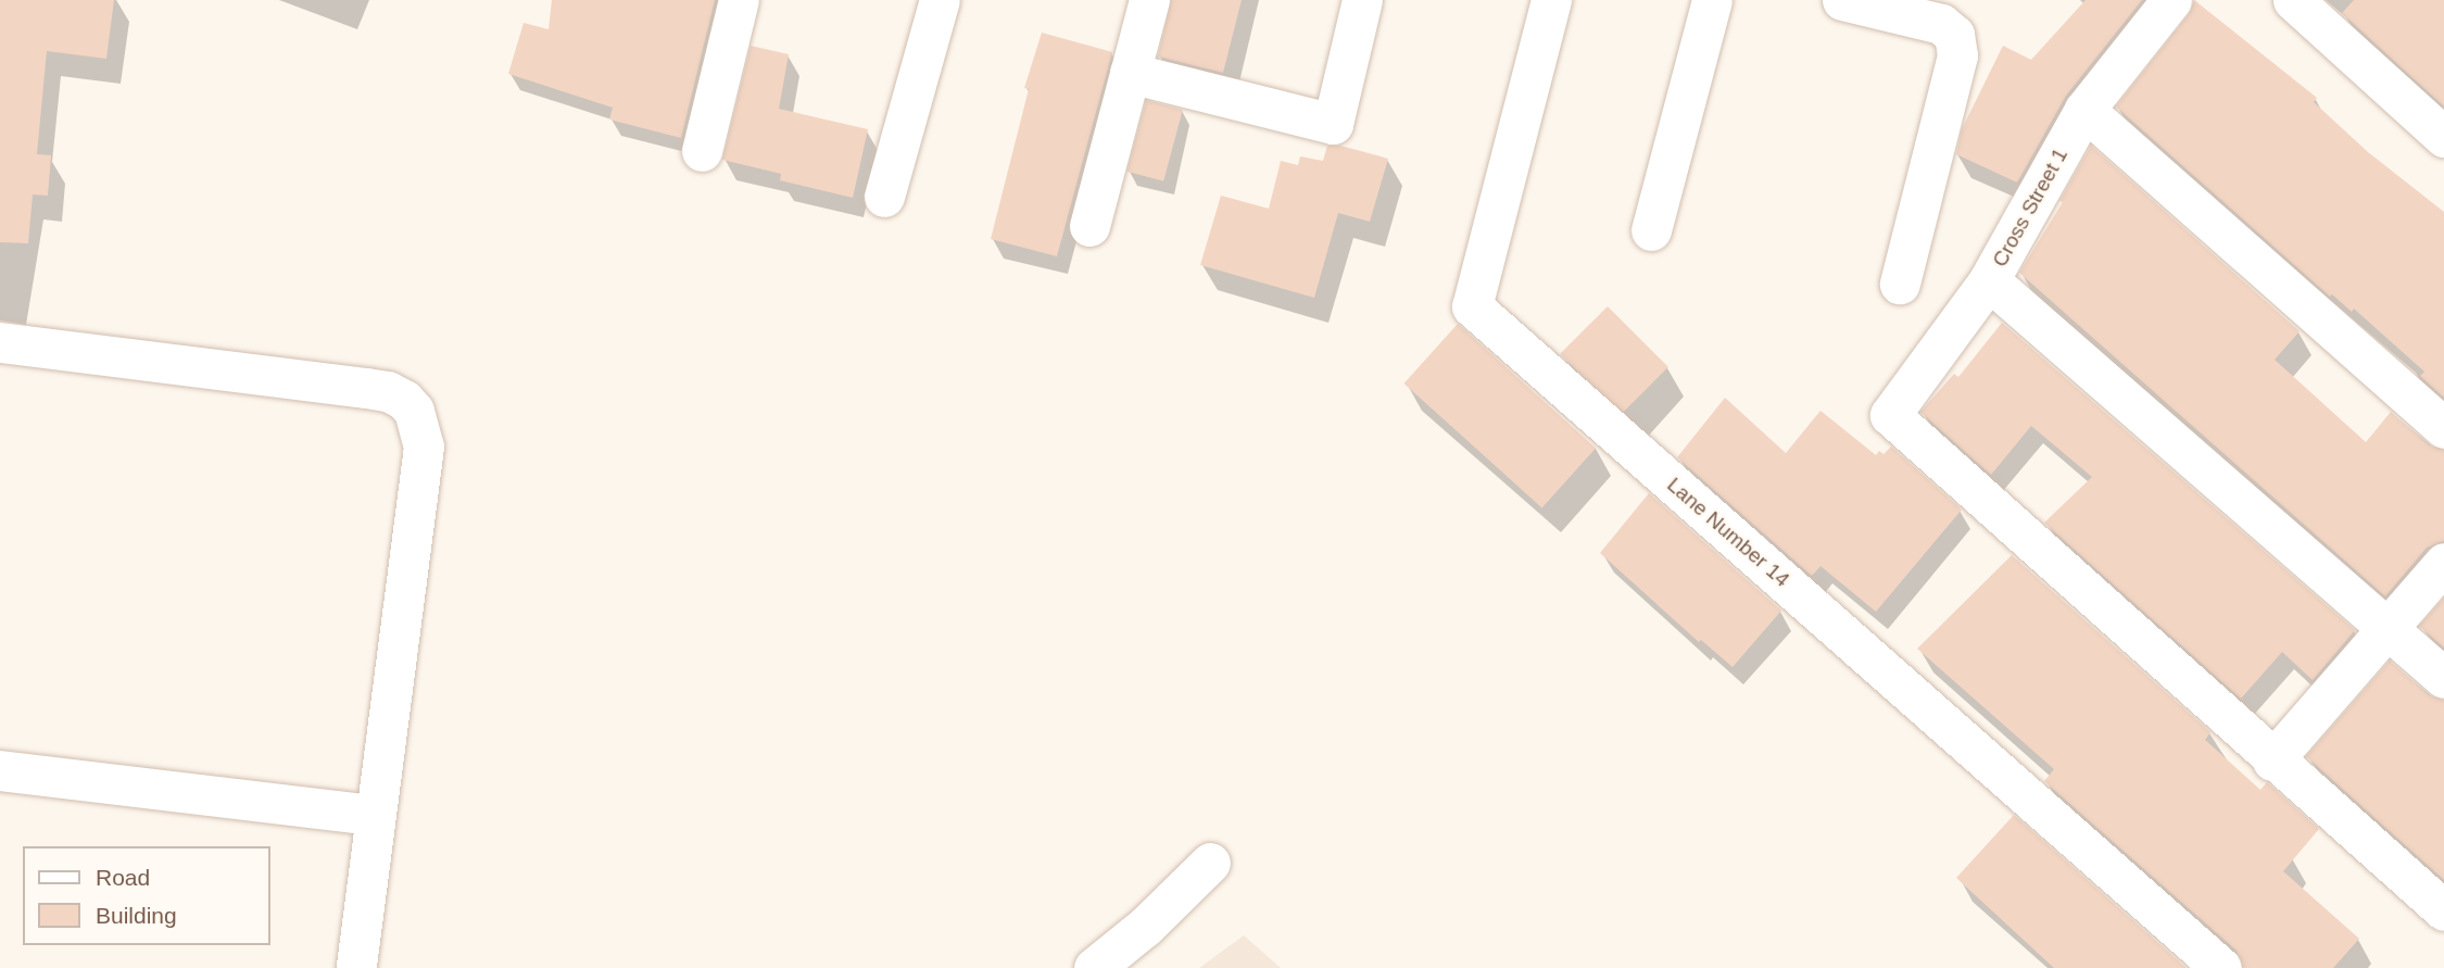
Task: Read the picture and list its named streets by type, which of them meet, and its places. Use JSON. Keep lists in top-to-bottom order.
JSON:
{
  "streets": {
    "street": ["Cross Street 1", "Lane Number 14"]
  },
  "legend": ["Road", "Building"]
}
